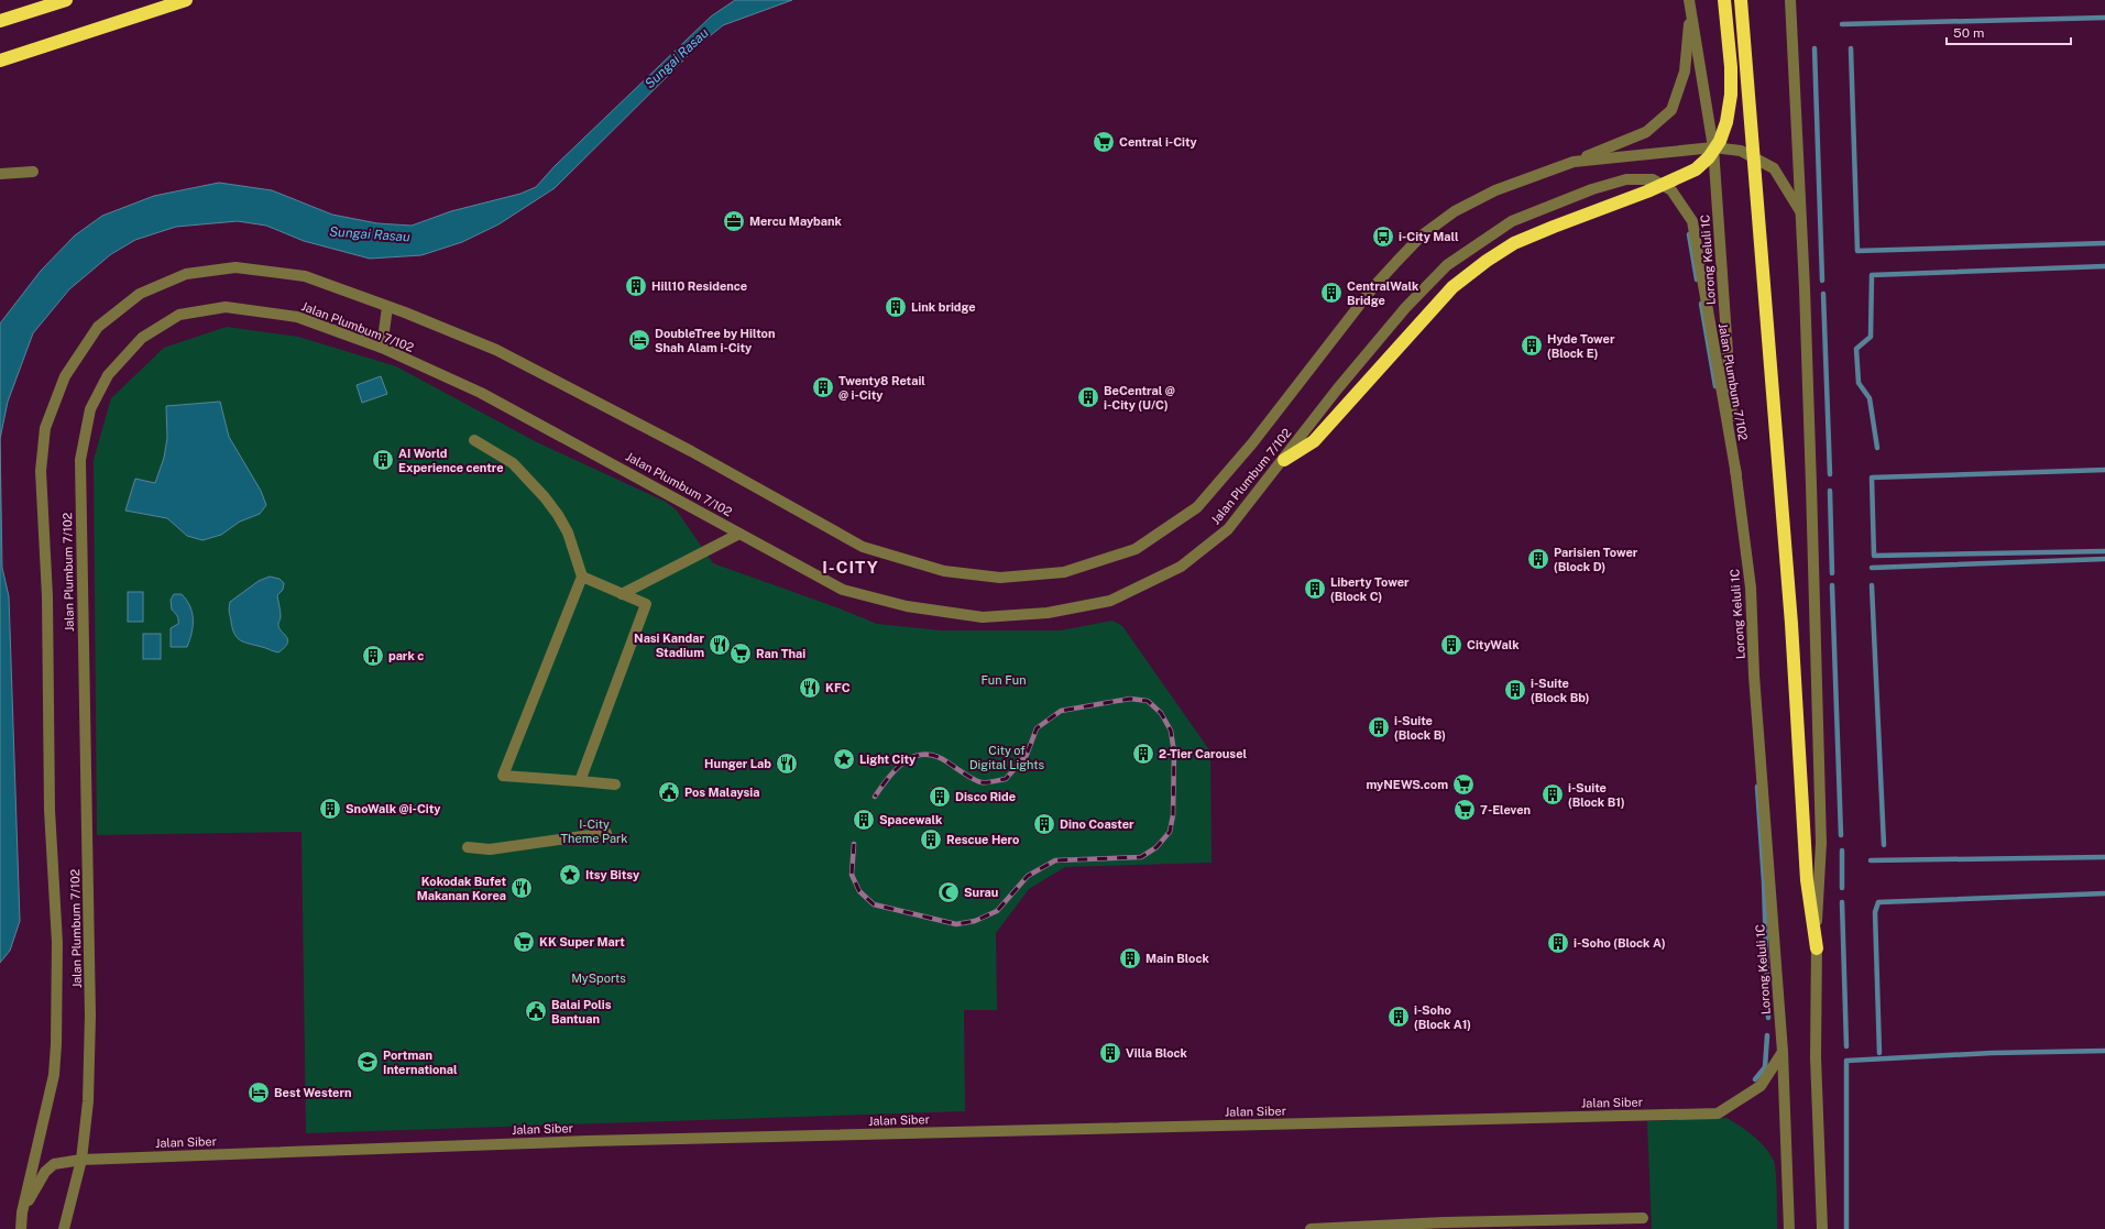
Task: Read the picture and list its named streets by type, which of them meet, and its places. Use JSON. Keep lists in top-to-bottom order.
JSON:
{
  "streets": {
    "street": ["Lorong Keluli 1C", "Jalan Plumbum 7/102", "Jalan Siber"]
  },
  "crossings": [
    ["Lorong Keluli 1C", "Jalan Plumbum 7/102"],
    ["Lorong Keluli 1C", "Jalan Siber"],
    ["Jalan Plumbum 7/102", "Jalan Siber"]
  ],
  "districts": ["I-CITY"],
  "water": ["Sungai Rasau"],
  "parks": [
    "Fun Fun",
    "City of Digital Lights",
    "I-City Theme Park",
    "MySports"
  ],
  "places": {
    "supermarket": [
      "Central i-City",
      "Ran Thai",
      "myNEWS.com",
      "7-Eleven",
      "KK Super Mart"
    ],
    "office": ["Mercu Maybank"],
    "bus stop": ["i-City Mall"],
    "building": [
      "Hill10 Residence",
      "CentralWalk Bridge",
      "Link bridge",
      "Hyde Tower (Block E)",
      "Twenty8 Retail @ i-City",
      "BeCentral @ i-City (U/C)",
      "AI World Experience centre",
      "Parisien Tower (Block D)",
      "Liberty Tower (Block C)",
      "CityWalk",
      "park c",
      "i-Suite (Block Bb)",
      "i-Suite (Block B)",
      "2-Tier Carousel",
      "i-Suite (Block B1)",
      "Disco Ride",
      "SnoWalk @i-City",
      "Spacewalk",
      "Dino Coaster",
      "Rescue Hero",
      "i-Soho (Block A)",
      "Main Block",
      "i-Soho (Block A1)",
      "Villa Block"
    ],
    "hotel": ["DoubleTree by Hilton Shah Alam i-City", "Best Western"],
    "restaurant": [
      "Nasi Kandar Stadium",
      "KFC",
      "Hunger Lab",
      "Kokodak Bufet Makanan Korea"
    ],
    "place": ["Light City", "Itsy Bitsy"],
    "public building": ["Pos Malaysia", "Balai Polis Bantuan"],
    "mosque": ["Surau"],
    "school or university": ["Portman International"]
  },
  "scale_bar": "50 m"
}
